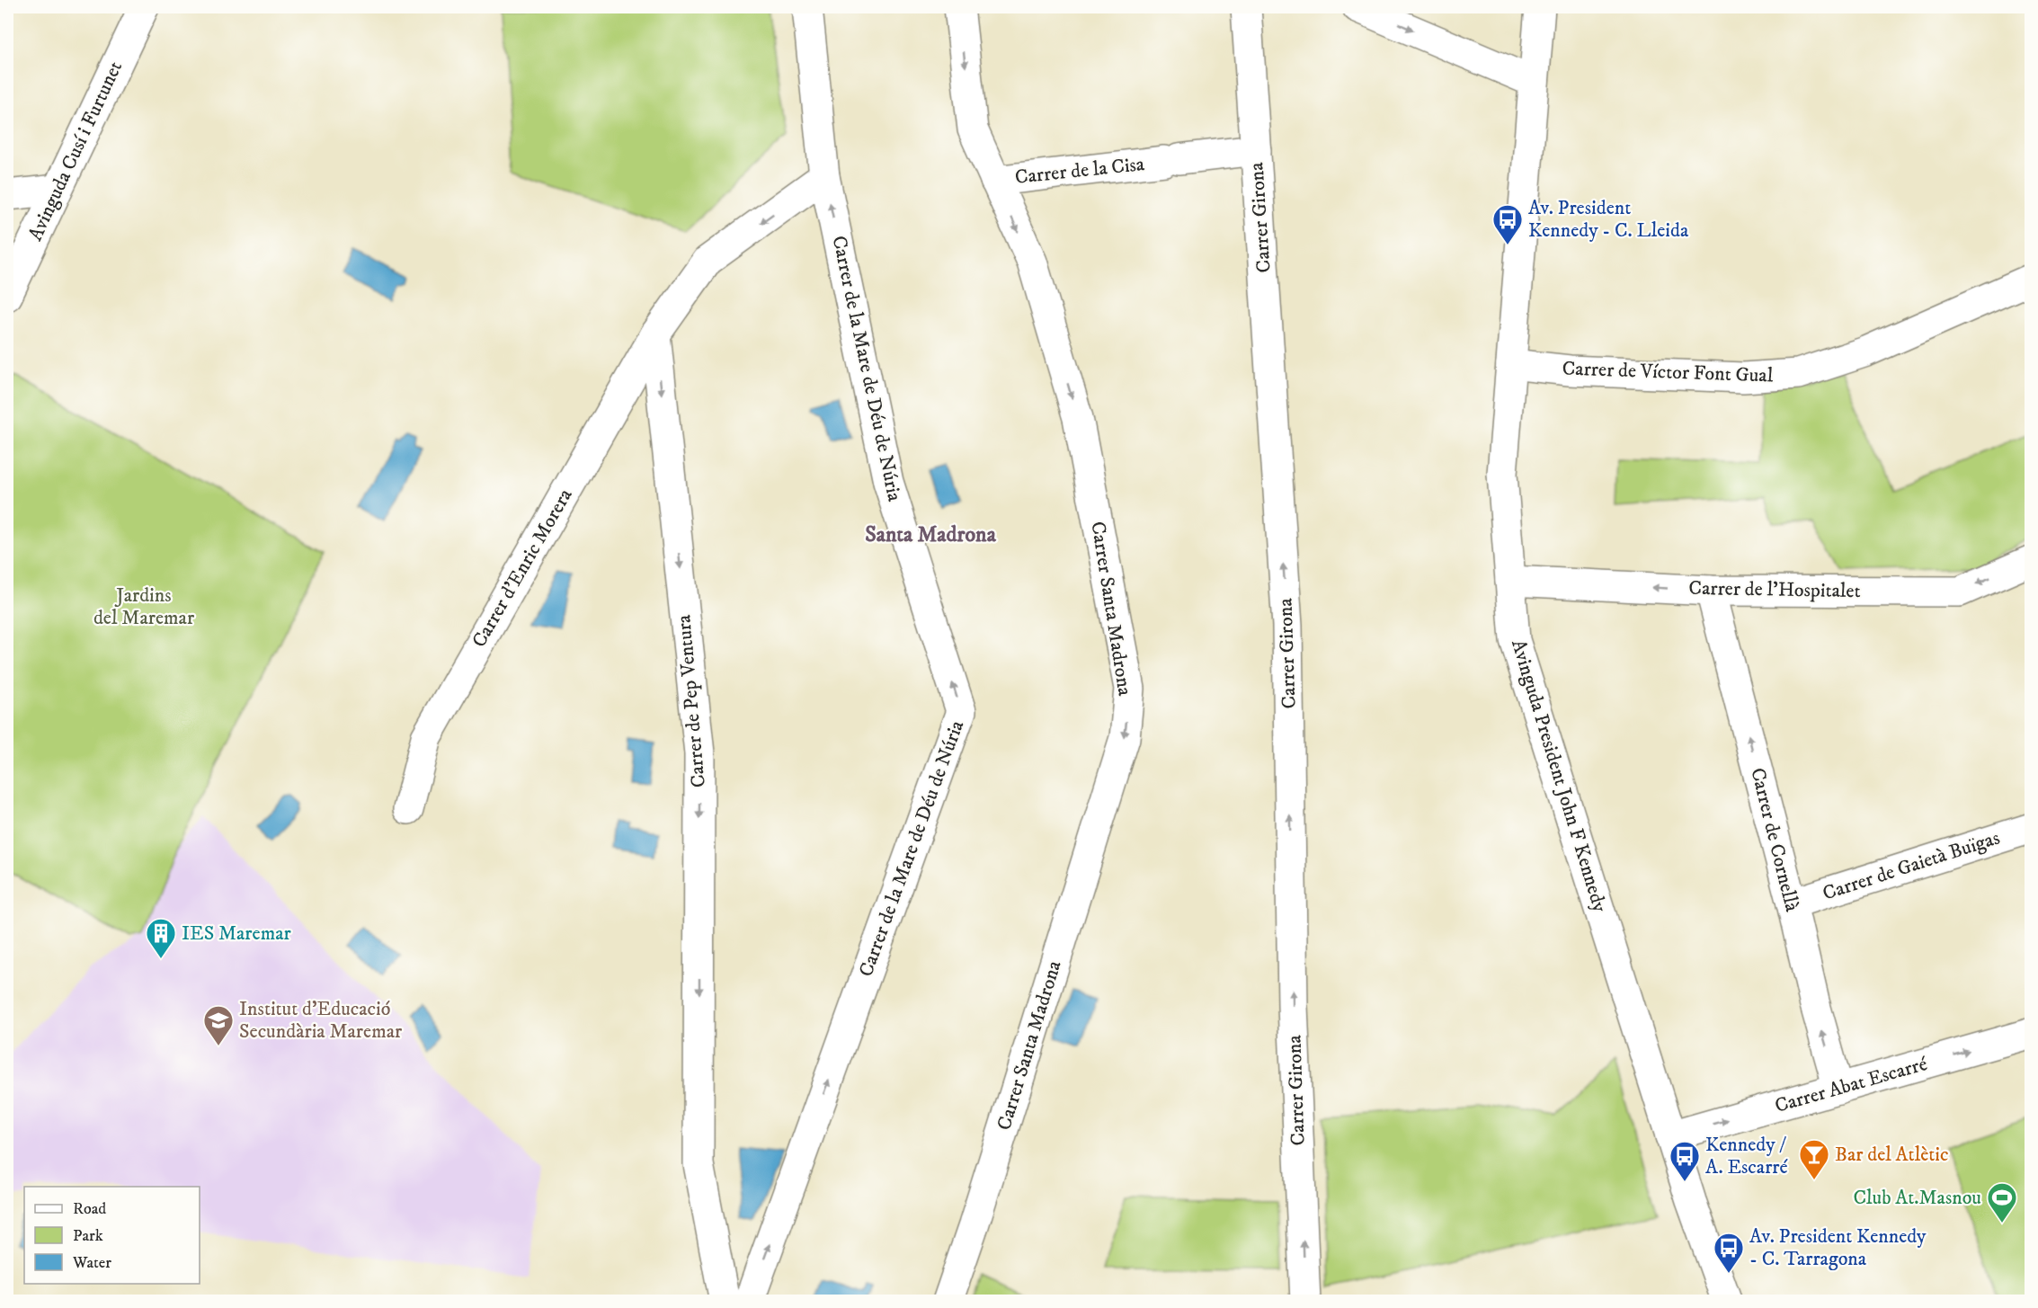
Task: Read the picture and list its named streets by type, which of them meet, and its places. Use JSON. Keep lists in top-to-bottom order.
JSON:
{
  "streets": {
    "street": [
      "Avinguda Cusí i Furtunet",
      "Carrer de la Cisa",
      "Carrer Girona",
      "Carrer de la Mare de Déu de Núria",
      "Carrer de Víctor Font Gual",
      "Carrer d'Enric Morera",
      "Carrer de l'Hospitalet",
      "Carrer Santa Madrona",
      "Carrer de Pep Ventura",
      "Avinguda President John F Kennedy",
      "Carrer de Cornellà",
      "Carrer de Gaietà Buïgas",
      "Carrer Abat Escarré"
    ]
  },
  "crossings": [
    ["Carrer de la Cisa", "Carrer Girona"],
    ["Carrer de la Cisa", "Carrer Santa Madrona"],
    ["Carrer de Víctor Font Gual", "Avinguda President John F Kennedy"],
    ["Carrer d'Enric Morera", "Carrer de Pep Ventura"],
    ["Carrer de l'Hospitalet", "Avinguda President John F Kennedy"],
    ["Carrer de l'Hospitalet", "Carrer de Cornellà"],
    ["Avinguda President John F Kennedy", "Carrer Abat Escarré"],
    ["Carrer de Cornellà", "Carrer de Gaietà Buïgas"],
    ["Carrer de Cornellà", "Carrer Abat Escarré"]
  ],
  "one_way": [
    "Carrer Girona",
    "Carrer de la Mare de Déu de Núria",
    "Carrer de l'Hospitalet",
    "Carrer Santa Madrona",
    "Carrer de Pep Ventura",
    "Carrer de Cornellà",
    "Carrer Abat Escarré"
  ],
  "districts": ["Santa Madrona"],
  "parks": ["Jardins del Maremar"],
  "places": {
    "bus stop": ["Av. President Kennedy - C. Lleida", "Kennedy / A. Escarré", "Av. President Kennedy - C. Tarragona"],
    "building": ["IES Maremar"],
    "school or university": ["Institut d'Educació Secundària Maremar"],
    "bar": ["Bar del Atlètic"],
    "sports": ["Club At.Masnou"]
  },
  "legend": ["Road", "Park", "Water"]
}
